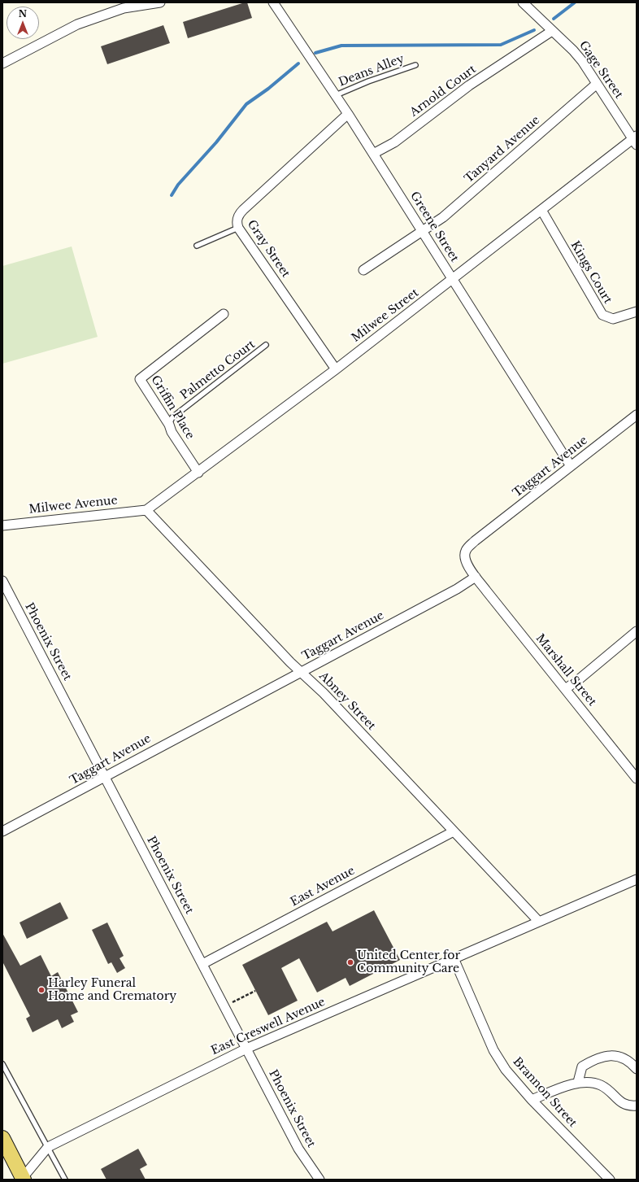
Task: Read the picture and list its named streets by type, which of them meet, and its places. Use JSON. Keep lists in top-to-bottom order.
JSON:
{
  "streets": {
    "street": [
      "Gage Street",
      "Arnold Court",
      "Tanyard Avenue",
      "Greene Street",
      "Gray Street",
      "Kings Court",
      "Milwee Street",
      "Griffin Place",
      "Taggart Avenue",
      "Milwee Avenue",
      "Phoenix Street",
      "Marshall Street",
      "Abney Street",
      "East Avenue",
      "East Creswell Avenue",
      "Brannon Street"
    ],
    "lane": ["Deans Alley", "Palmetto Court"]
  },
  "crossings": [
    ["Gage Street", "Arnold Court"],
    ["Gage Street", "Tanyard Avenue"],
    ["Gage Street", "Milwee Street"],
    ["Deans Alley", "Greene Street"],
    ["Arnold Court", "Greene Street"],
    ["Tanyard Avenue", "Greene Street"],
    ["Greene Street", "Gray Street"],
    ["Greene Street", "Milwee Street"],
    ["Greene Street", "Taggart Avenue"],
    ["Gray Street", "Milwee Street"],
    ["Kings Court", "Milwee Street"],
    ["Milwee Street", "Griffin Place"],
    ["Milwee Street", "Milwee Avenue"],
    ["Milwee Street", "Abney Street"],
    ["Palmetto Court", "Griffin Place"],
    ["Taggart Avenue", "Phoenix Street"],
    ["Taggart Avenue", "Marshall Street"],
    ["Taggart Avenue", "Abney Street"],
    ["Milwee Avenue", "Abney Street"],
    ["Phoenix Street", "East Avenue"],
    ["Phoenix Street", "East Creswell Avenue"],
    ["Abney Street", "East Avenue"],
    ["Abney Street", "East Creswell Avenue"],
    ["East Creswell Avenue", "Brannon Street"]
  ],
  "places": ["United Center for Community Care", "Harley Funeral Home and Crematory"],
  "north": "top"
}
